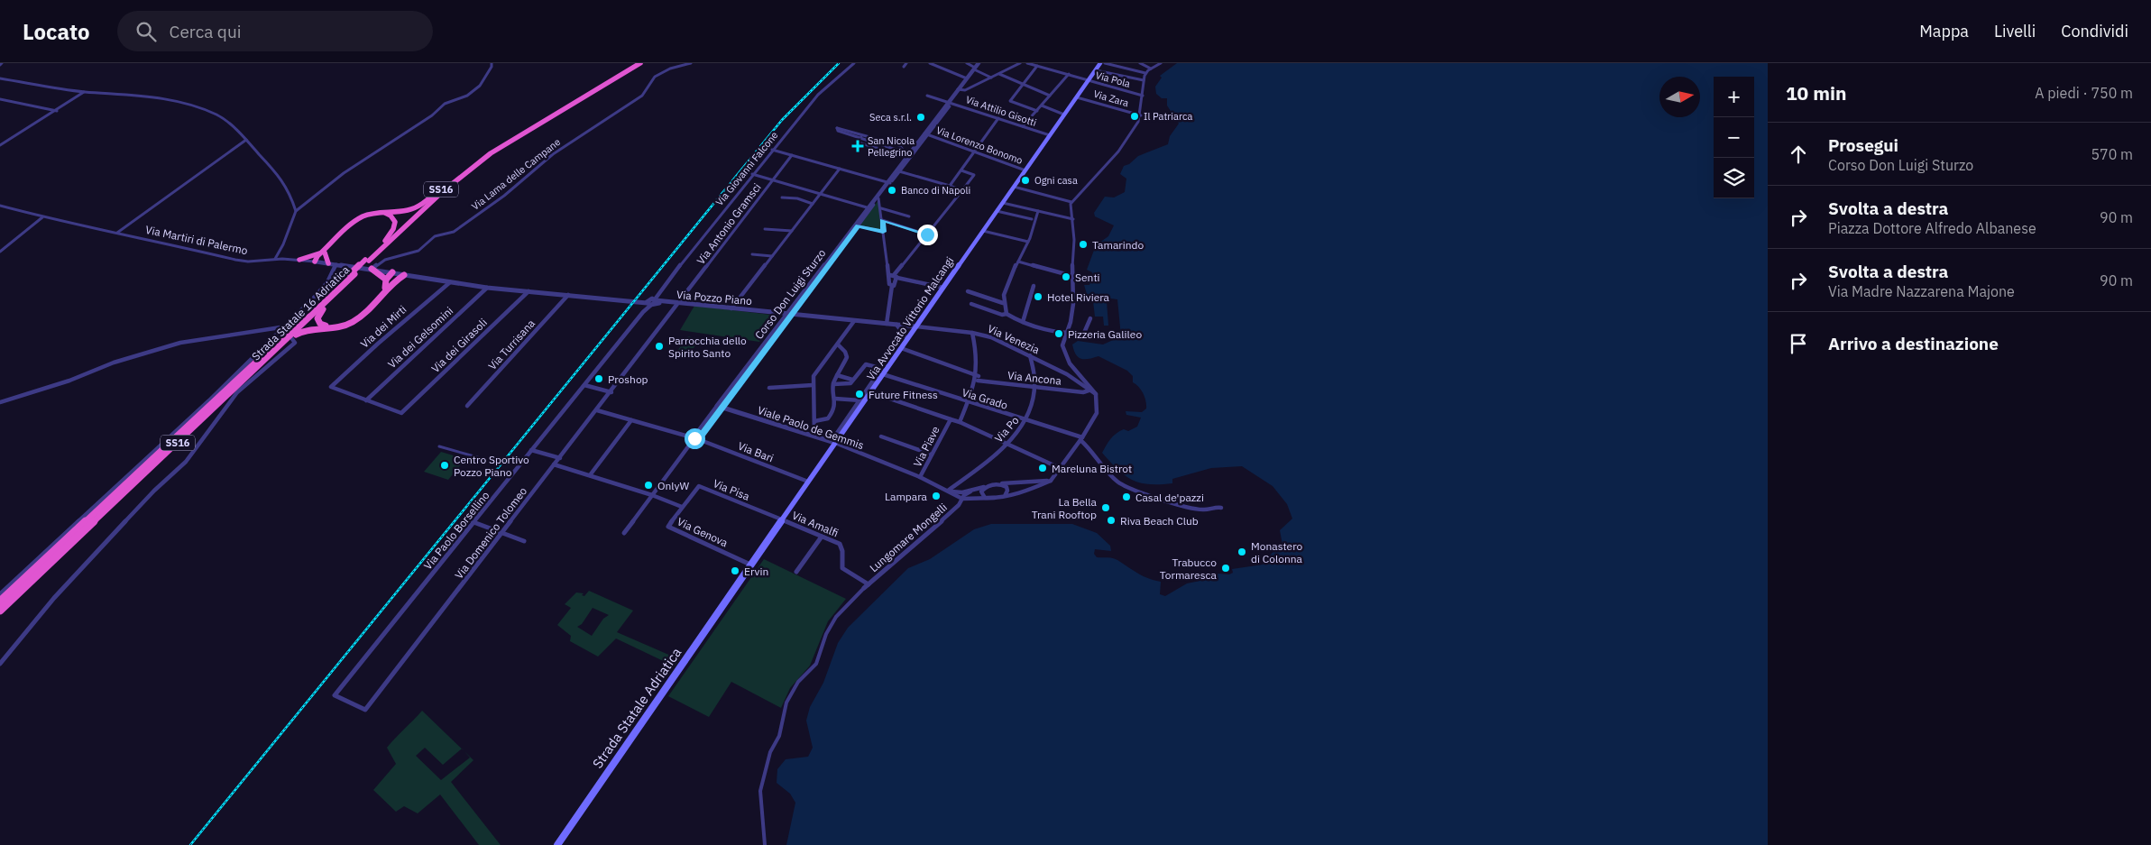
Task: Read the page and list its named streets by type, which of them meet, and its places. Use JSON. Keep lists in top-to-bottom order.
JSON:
{
  "streets": {
    "highway": ["SS16", "Strada Statale 16 Adriatica"],
    "main road": ["Via Avvocato Vittorio Malcangi", "Strada Statale Adriatica"],
    "street": [
      "Via Pola",
      "Via Zara",
      "Via Attilio Gisotti",
      "Via Lorenzo Bonomo",
      "Via Giovanni Falcone",
      "Via Lama delle Campane",
      "Via Antonio Gramsci",
      "Via Martiri di Palermo",
      "Corso Don Luigi Sturzo",
      "Via Pozzo Piano",
      "Via dei Mirti",
      "Via dei Gelsomini",
      "Via Venezia",
      "Via Turrisana",
      "Via dei Girasoli",
      "Via Ancona",
      "Via Grado",
      "Viale Paolo de Gemmis",
      "Via Po",
      "Via Piave",
      "Via Bari",
      "Via Pisa",
      "Via Amalfi",
      "Via Paolo Borsellino",
      "Via Genova",
      "Via Domenico Tolomeo",
      "Lungomare Mongelli"
    ]
  },
  "crossings": [
    ["Via Pola", "Via Avvocato Vittorio Malcangi"],
    ["Via Zara", "Via Avvocato Vittorio Malcangi"],
    ["Via Attilio Gisotti", "Via Avvocato Vittorio Malcangi"],
    ["Via Lorenzo Bonomo", "Via Avvocato Vittorio Malcangi"],
    ["Via Giovanni Falcone", "Via Pozzo Piano"],
    ["Via Giovanni Falcone", "Via Paolo Borsellino"],
    ["Via Lama delle Campane", "Via Martiri di Palermo"],
    ["SS16", "Via Martiri di Palermo"],
    ["SS16", "Strada Statale 16 Adriatica"],
    ["Via Antonio Gramsci", "Via Pozzo Piano"],
    ["Via Antonio Gramsci", "Via Domenico Tolomeo"],
    ["Corso Don Luigi Sturzo", "Via Pozzo Piano"],
    ["Corso Don Luigi Sturzo", "Viale Paolo de Gemmis"],
    ["Corso Don Luigi Sturzo", "Via Bari"],
    ["Via Pozzo Piano", "Via Avvocato Vittorio Malcangi"],
    ["Via Pozzo Piano", "Via Venezia"],
    ["Via Pozzo Piano", "Via Turrisana"],
    ["Via Pozzo Piano", "Via Paolo Borsellino"],
    ["Via Pozzo Piano", "Via Domenico Tolomeo"],
    ["Via Avvocato Vittorio Malcangi", "Via Venezia"],
    ["Via Avvocato Vittorio Malcangi", "Via Ancona"],
    ["Via Avvocato Vittorio Malcangi", "Via Grado"],
    ["Via Avvocato Vittorio Malcangi", "Viale Paolo de Gemmis"],
    ["Via Avvocato Vittorio Malcangi", "Via Bari"],
    ["Via Avvocato Vittorio Malcangi", "Via Pisa"],
    ["Via Avvocato Vittorio Malcangi", "Via Amalfi"],
    ["Via Avvocato Vittorio Malcangi", "Via Genova"],
    ["Via Avvocato Vittorio Malcangi", "Strada Statale Adriatica"],
    ["Via dei Mirti", "Via dei Gelsomini"],
    ["Via dei Mirti", "Via dei Girasoli"],
    ["Via dei Gelsomini", "Via dei Girasoli"],
    ["Via Venezia", "Via Ancona"],
    ["Via Venezia", "Via Po"],
    ["Via Ancona", "Via Po"],
    ["Via Grado", "Via Po"],
    ["Viale Paolo de Gemmis", "Via Po"],
    ["Viale Paolo de Gemmis", "Via Piave"],
    ["Viale Paolo de Gemmis", "Lungomare Mongelli"],
    ["Via Po", "Via Piave"],
    ["Via Bari", "Via Domenico Tolomeo"],
    ["Via Pisa", "Via Amalfi"],
    ["Via Pisa", "Via Genova"],
    ["Via Amalfi", "Lungomare Mongelli"],
    ["Via Paolo Borsellino", "Via Domenico Tolomeo"]
  ],
  "places": {
    "other": [
      "Il Patriarca",
      "Seca s.r.l.",
      "Ogni casa",
      "Banco di Napoli",
      "Tamarindo",
      "Senti",
      "Hotel Riviera",
      "Pizzeria Galileo",
      "Parrocchia dello Spirito Santo",
      "Proshop",
      "Future Fitness",
      "Centro Sportivo Pozzo Piano",
      "Mareluna Bistrot",
      "OnlyW",
      "Lampara",
      "Casal de'pazzi",
      "La Bella Trani Rooftop",
      "Riva Beach Club",
      "Monastero di Colonna",
      "Trabucco Tormaresca",
      "Ervin"
    ],
    "health": ["San Nicola Pellegrino"]
  },
  "north": "right",
  "page": {
    "header": "Locato",
    "search": "Cerca qui",
    "nav": ["Mappa", "Livelli", "Condividi"],
    "heading": ["10 min", "A piedi · 750 m"],
    "map_buttons": ["+", "−"],
    "list": [
      ["Prosegui", "Corso Don Luigi Sturzo", "570 m"],
      ["Svolta a destra", "Piazza Dottore Alfredo Albanese", "90 m"],
      ["Svolta a destra", "Via Madre Nazzarena Majone", "90 m"],
      "Arrivo a destinazione"
    ]
  }
}
